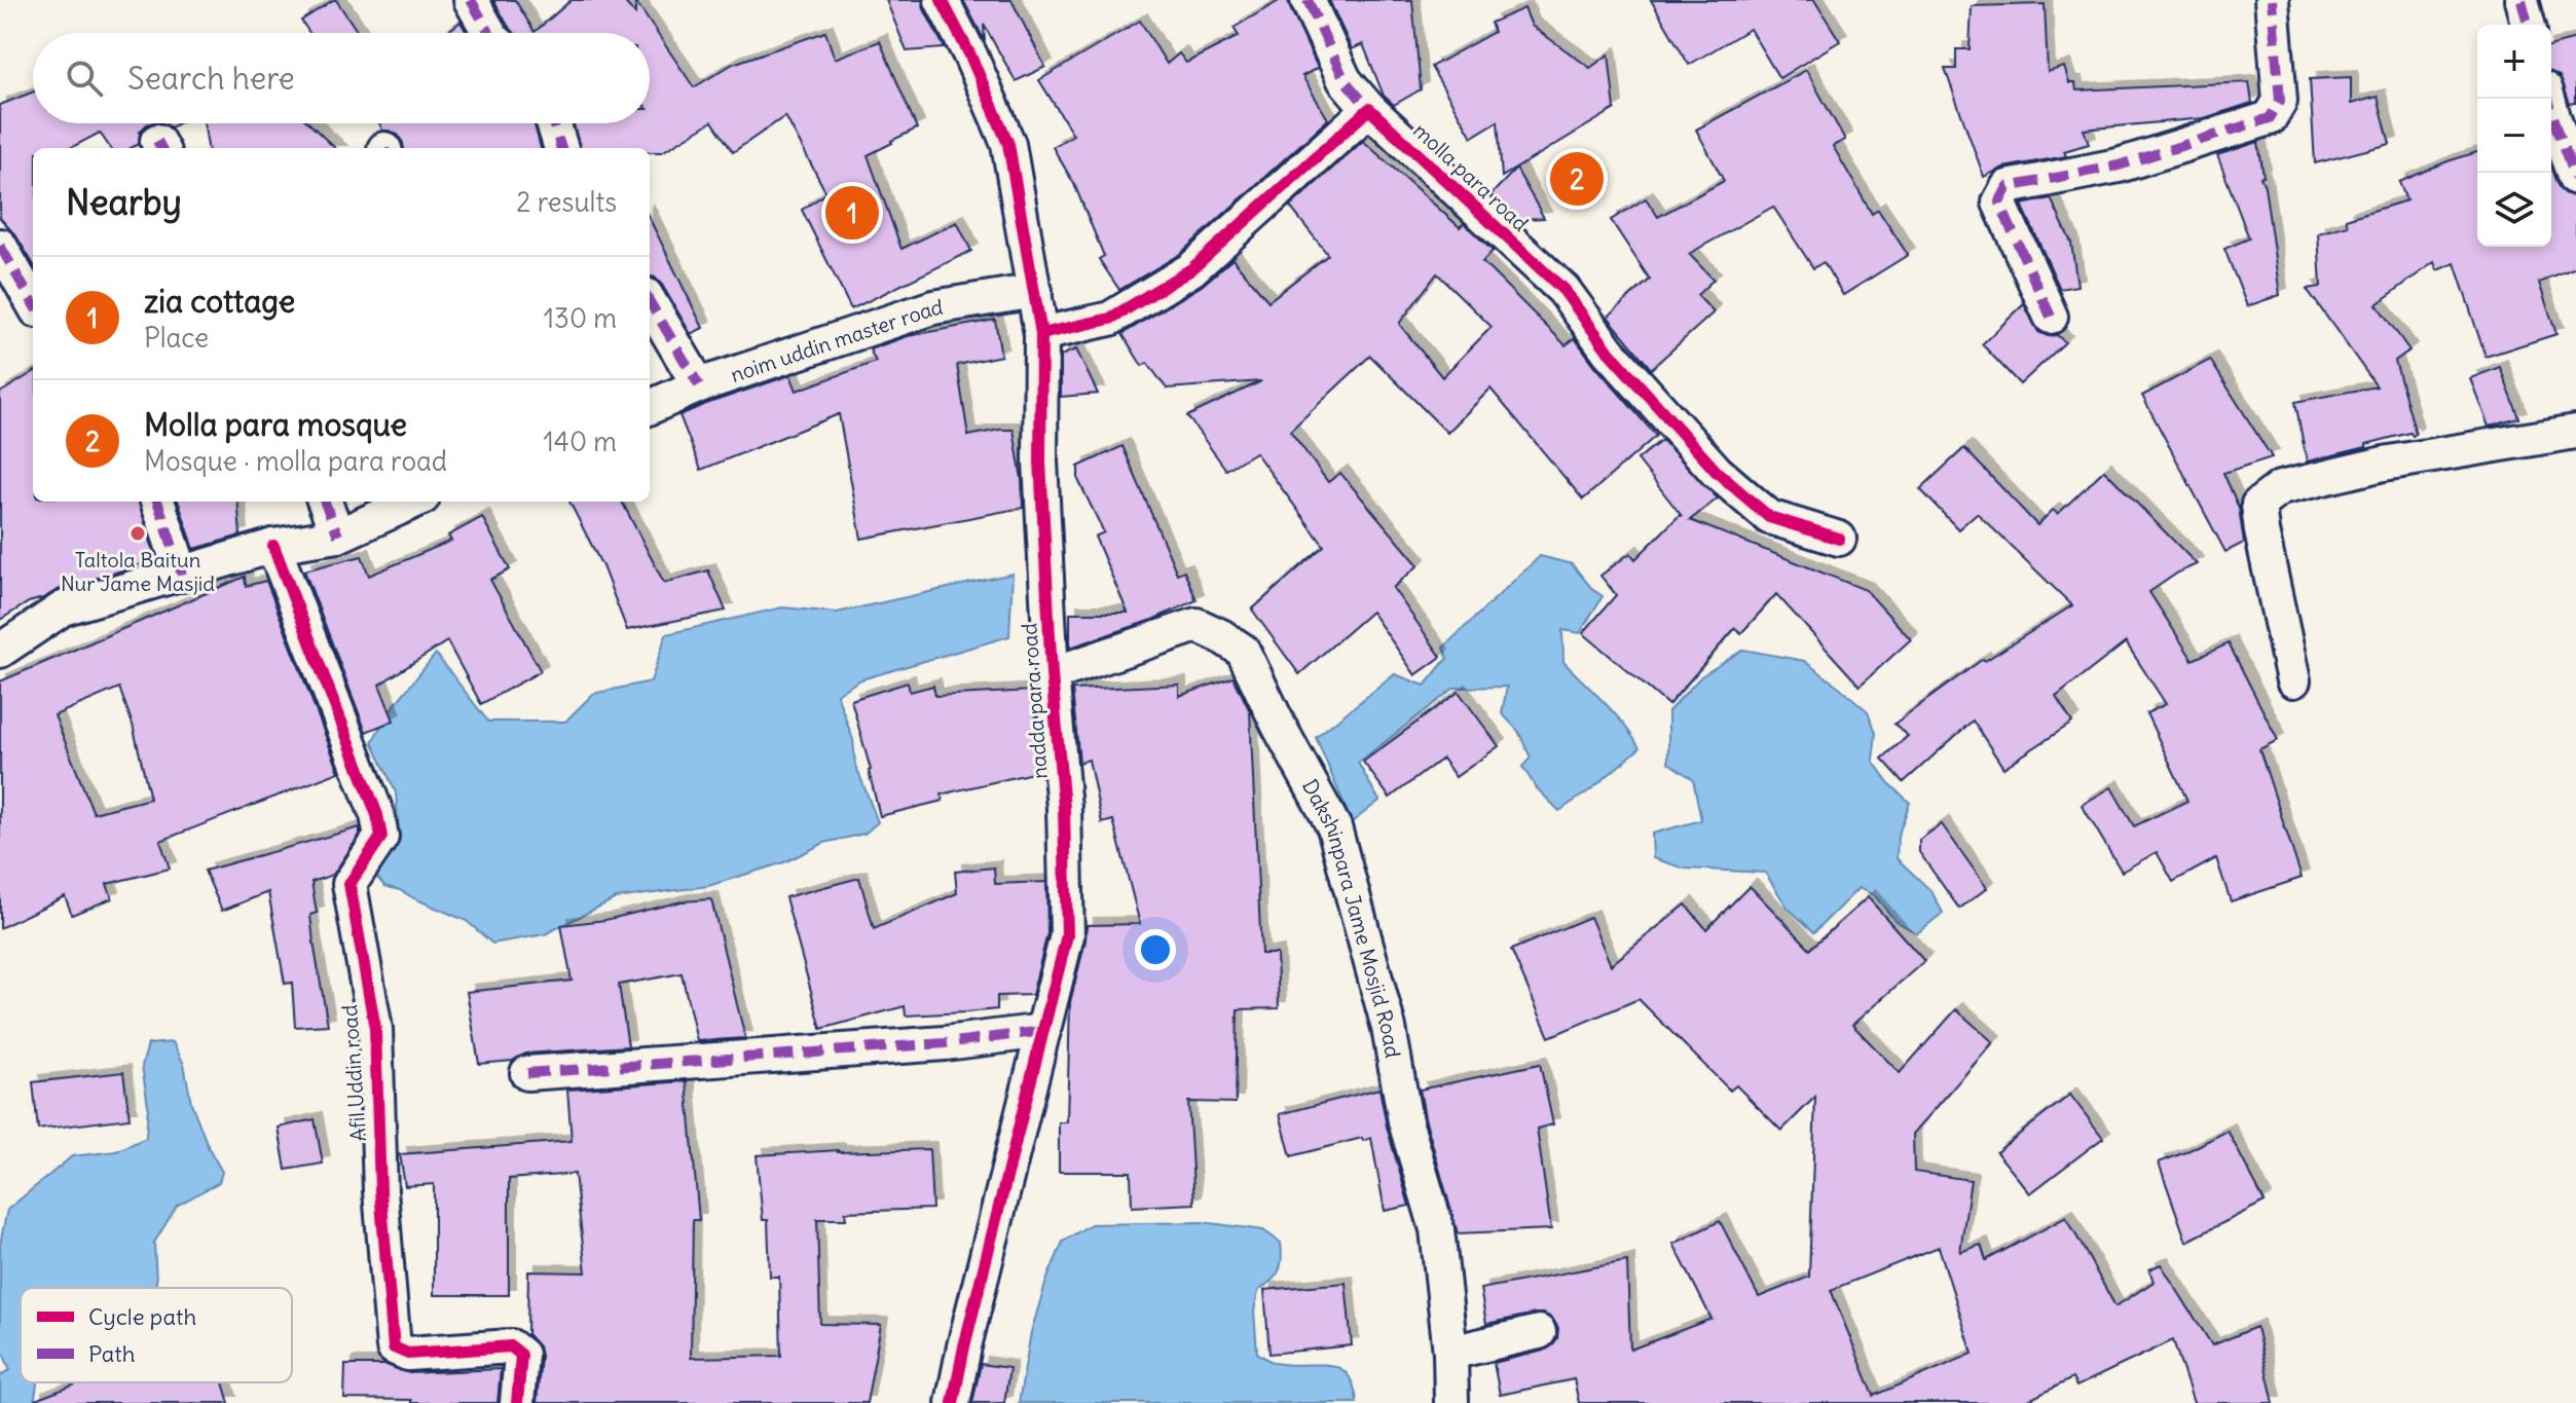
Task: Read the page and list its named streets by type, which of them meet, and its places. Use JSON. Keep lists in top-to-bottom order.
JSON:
{
  "streets": {
    "street": [
      "molla para road",
      "noim uddin master road",
      "nadda para road",
      "Dakshinpara Jame Mosjid Road",
      "Afil Uddin road"
    ]
  },
  "crossings": [
    ["noim uddin master road", "nadda para road"],
    ["nadda para road", "Dakshinpara Jame Mosjid Road"]
  ],
  "places": ["Taltola Baitun Nur Jame Masjid"],
  "legend": ["Cycle path", "Path"],
  "page": {
    "map_buttons": ["+", "−"],
    "search": "Search here",
    "pins": ["2", "1"],
    "heading": ["Nearby", "2 results"],
    "list": [
      {
        "mark": "1",
        "name": "zia cottage",
        "note": "Place",
        "value": "130 m"
      },
      {
        "mark": "2",
        "name": "Molla para mosque",
        "note": "Mosque · molla para road",
        "value": "140 m"
      }
    ]
  }
}
